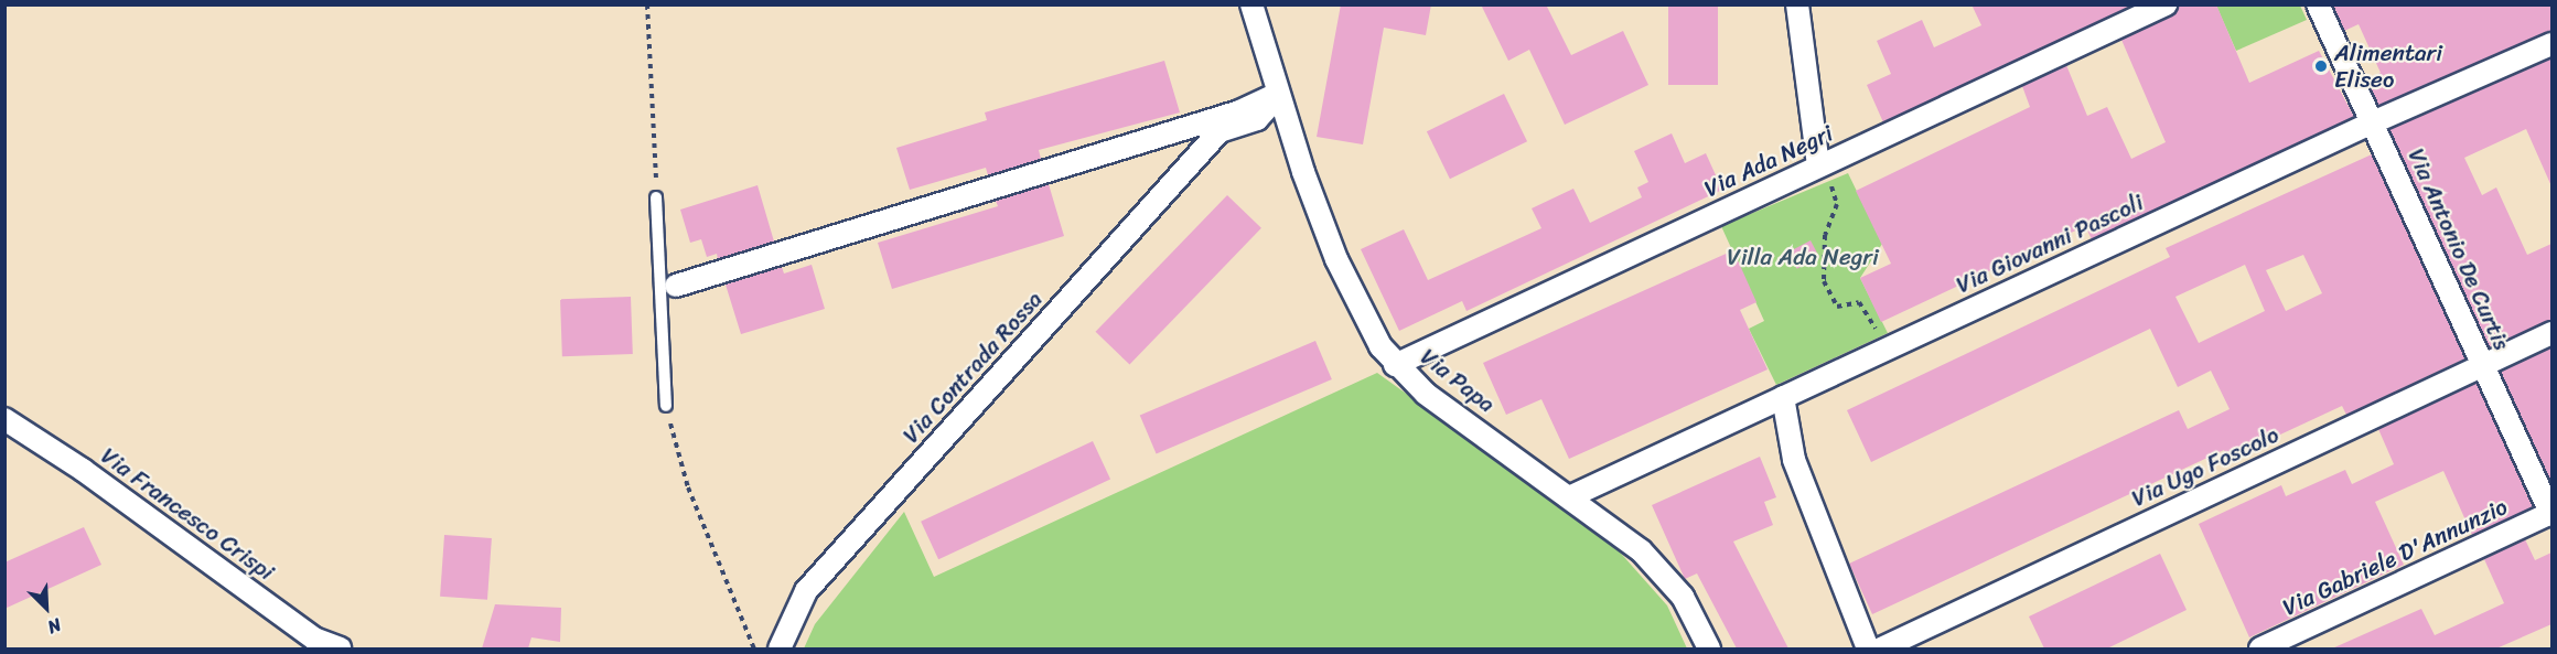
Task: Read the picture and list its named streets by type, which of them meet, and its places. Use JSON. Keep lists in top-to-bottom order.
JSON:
{
  "streets": {
    "street": [
      "Via Ada Negri",
      "Via Giovanni Pascoli",
      "Via Antonio De Curtis",
      "Via Contrada Rossa",
      "Via Papa",
      "Via Ugo Foscolo",
      "Via Francesco Crispi",
      "Via Gabriele D'Annunzio"
    ]
  },
  "crossings": [
    ["Via Ada Negri", "Via Papa"],
    ["Via Giovanni Pascoli", "Via Antonio De Curtis"],
    ["Via Giovanni Pascoli", "Via Papa"],
    ["Via Antonio De Curtis", "Via Ugo Foscolo"],
    ["Via Antonio De Curtis", "Via Gabriele D'Annunzio"],
    ["Via Contrada Rossa", "Via Papa"]
  ],
  "parks": ["Villa Ada Negri"],
  "places": ["Alimentari Eliseo"],
  "north": "bottom right"
}
